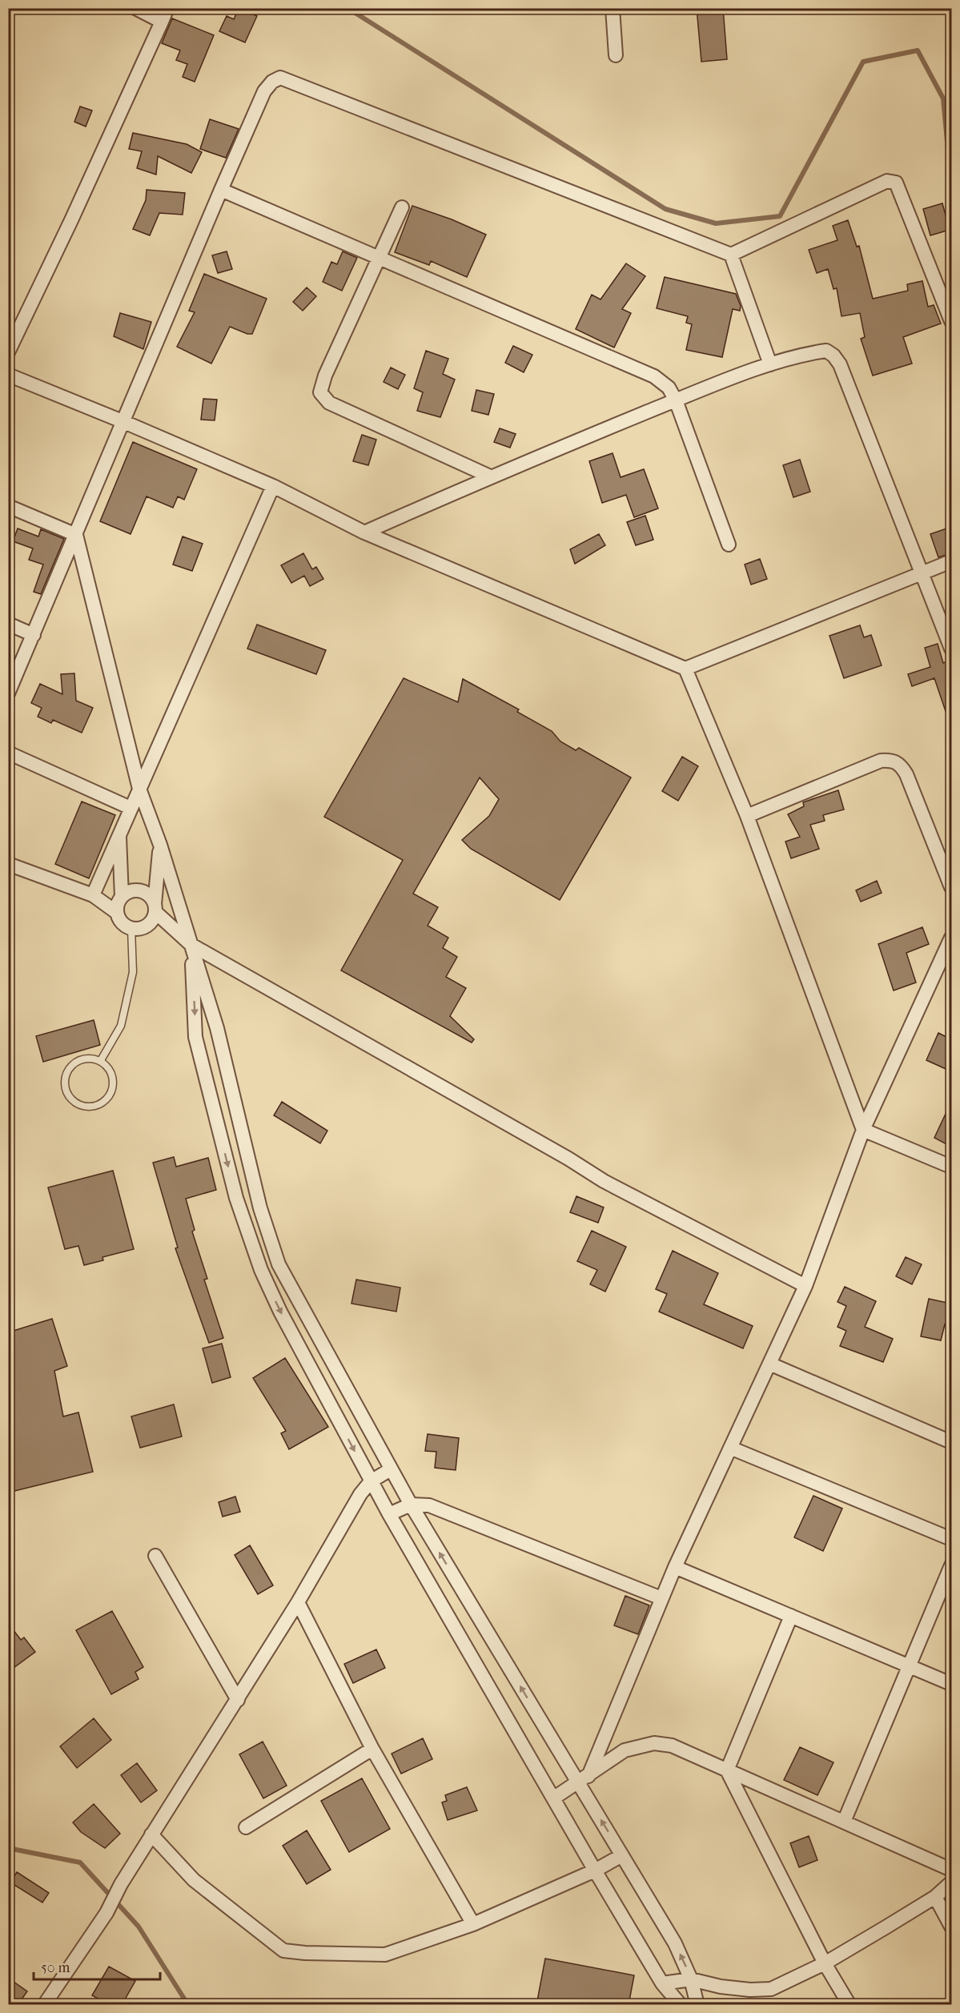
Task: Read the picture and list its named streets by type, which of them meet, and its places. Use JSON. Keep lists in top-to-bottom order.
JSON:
{
  "scale_bar": "50 m"
}
